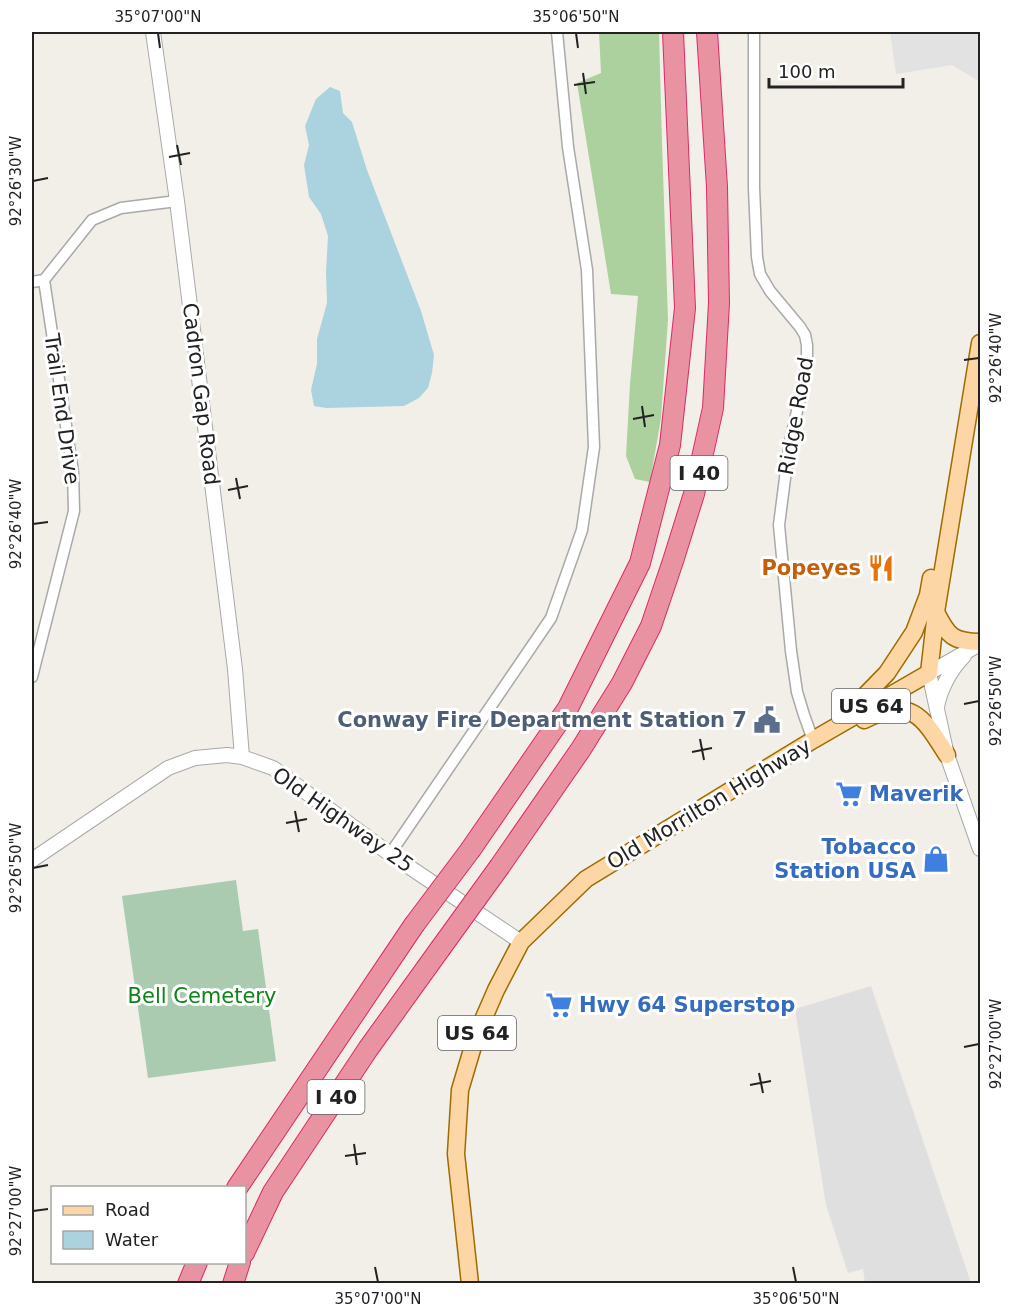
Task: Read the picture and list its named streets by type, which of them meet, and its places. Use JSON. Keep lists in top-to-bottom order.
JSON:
{
  "streets": {
    "highway": ["I 40"],
    "main road": ["US 64", "Old Morrilton Highway"],
    "street": [
      "Cadron Gap Road",
      "Trail End Drive",
      "Ridge Road",
      "Old Highway 25"
    ]
  },
  "crossings": [
    ["Cadron Gap Road", "Old Highway 25"],
    ["Ridge Road", "Old Morrilton Highway"],
    ["US 64", "Old Morrilton Highway"],
    ["Old Morrilton Highway", "Old Highway 25"]
  ],
  "parks": ["Bell Cemetery"],
  "places": {
    "restaurant": ["Popeyes"],
    "public building": ["Conway Fire Department Station 7"],
    "supermarket": ["Maverik", "Hwy 64 Superstop"],
    "shop": ["Tobacco Station USA"]
  },
  "legend": ["Road", "Water"],
  "scale_bar": "100 m",
  "coordinates": [
    "35°07'00\"N",
    "35°06'50\"N",
    "92°26'30\"W",
    "92°26'40\"W",
    "92°26'50\"W",
    "92°27'00\"W"
  ]
}
